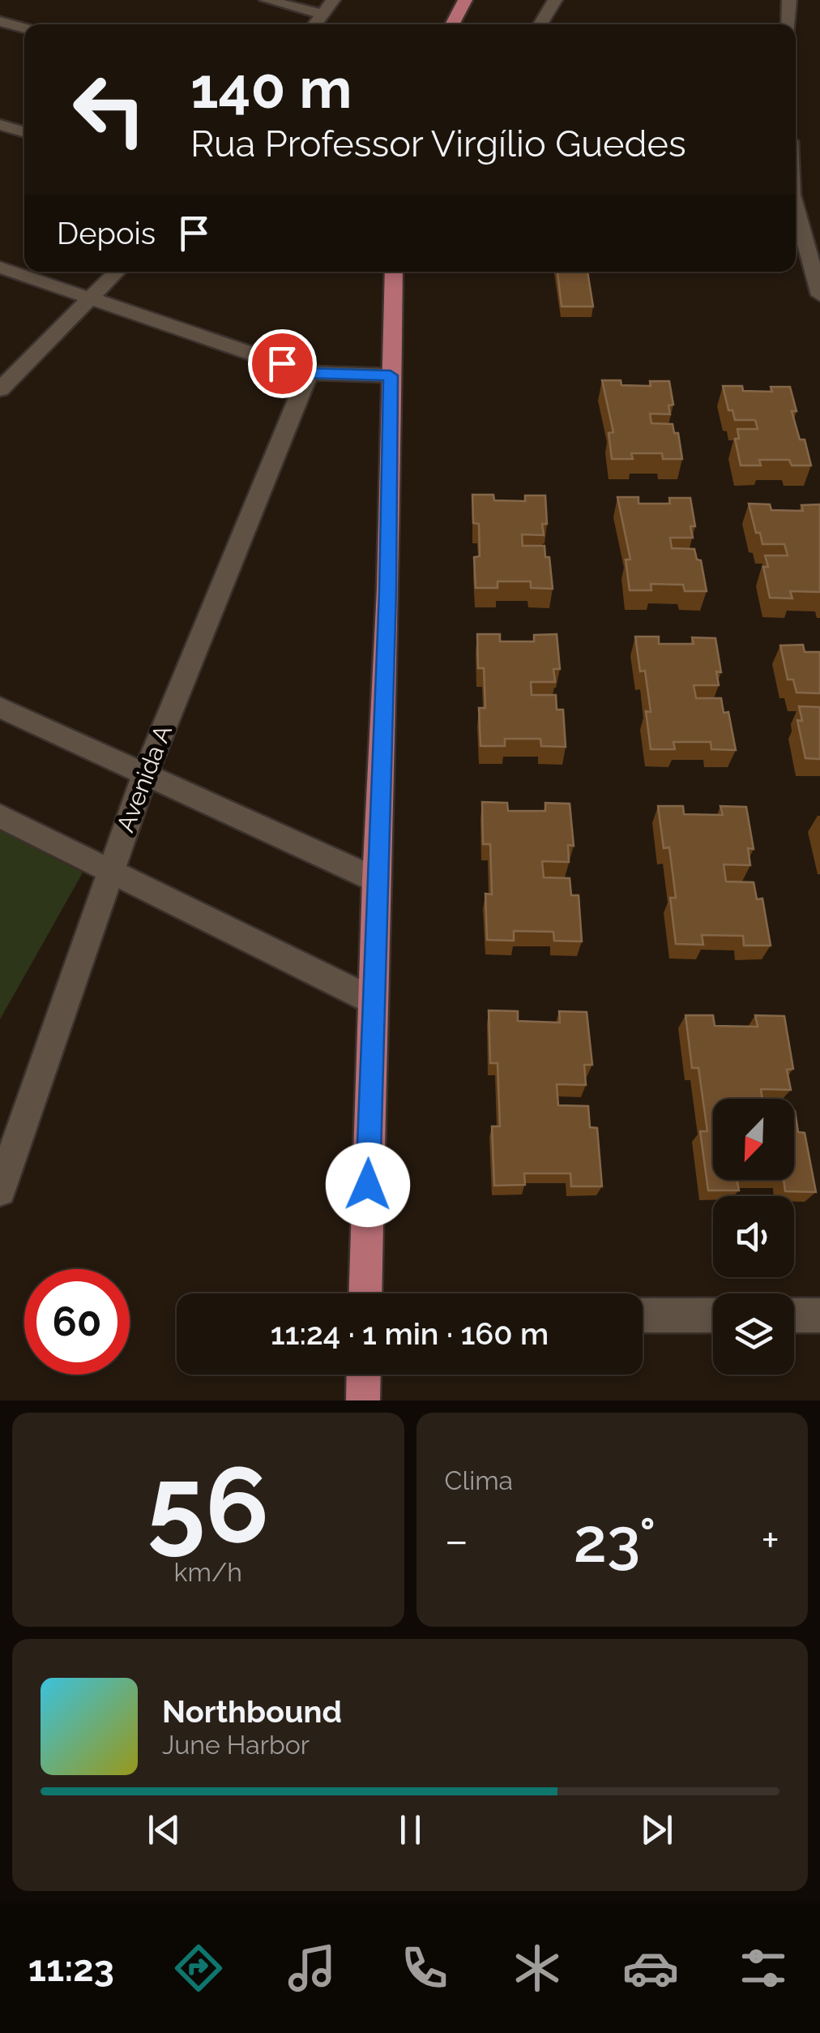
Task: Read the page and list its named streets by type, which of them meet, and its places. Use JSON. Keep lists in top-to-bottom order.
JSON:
{
  "streets": {
    "street": ["Avenida A"]
  },
  "north": "bottom left",
  "page": {
    "turn": ["140 m", "Rua Professor Virgílio Guedes"],
    "then": "Depois",
    "limit": "60",
    "trip": "11:24 · 1 min · 160 m",
    "tile": [
      ["56", "km/h"],
      "Clima"
    ],
    "heat": ["−", "23°", "+"],
    "song": ["Northbound", "June Harbor"],
    "tabs": "11:23"
  }
}
